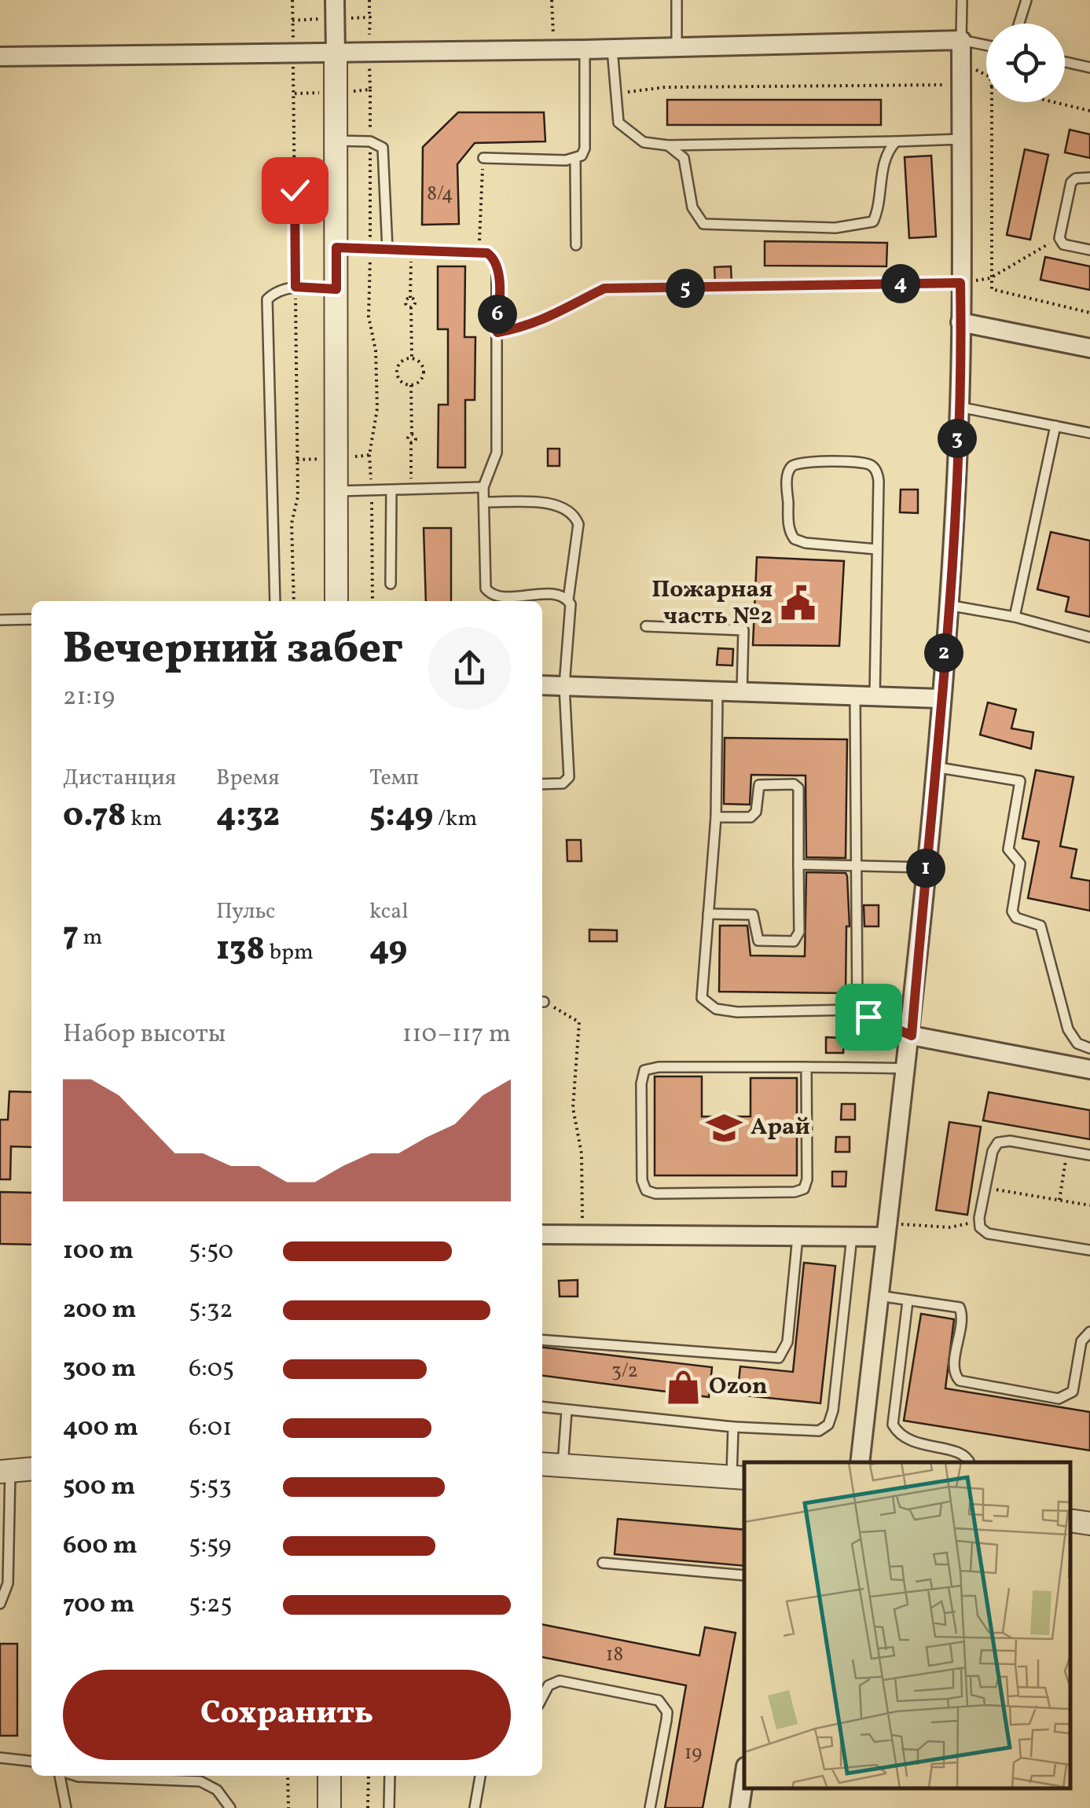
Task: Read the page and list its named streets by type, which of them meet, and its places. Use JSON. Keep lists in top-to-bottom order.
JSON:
{
  "places": {
    "public building": ["Пожарная часть №2"],
    "school or university": ["Арай"],
    "shop": ["Ozon"]
  },
  "house_numbers": [
    "8/4",
    "3/2",
    "18",
    "19"
  ],
  "page": {
    "pins": [
      "4",
      "5",
      "6",
      "3",
      "2",
      "1"
    ],
    "heading": ["Вечерний забег", "21:19"],
    "stats": [
      ["Дистанция", "0.78 km"],
      ["Время", "4:32"],
      ["Темп", "5:49 /km"],
      ["7 m"],
      ["Пульс", "138 bpm"],
      ["kcal", "49"]
    ],
    "chart": ["Набор высоты", "110–117 m"],
    "list": [
      {
        "name": "100 m",
        "note": "5:50"
      },
      {
        "name": "200 m",
        "note": "5:32"
      },
      {
        "name": "300 m",
        "note": "6:05"
      },
      {
        "name": "400 m",
        "note": "6:01"
      },
      {
        "name": "500 m",
        "note": "5:53"
      },
      {
        "name": "600 m",
        "note": "5:59"
      },
      {
        "name": "700 m",
        "note": "5:25"
      }
    ],
    "buttons": "Сохранить"
  }
}
